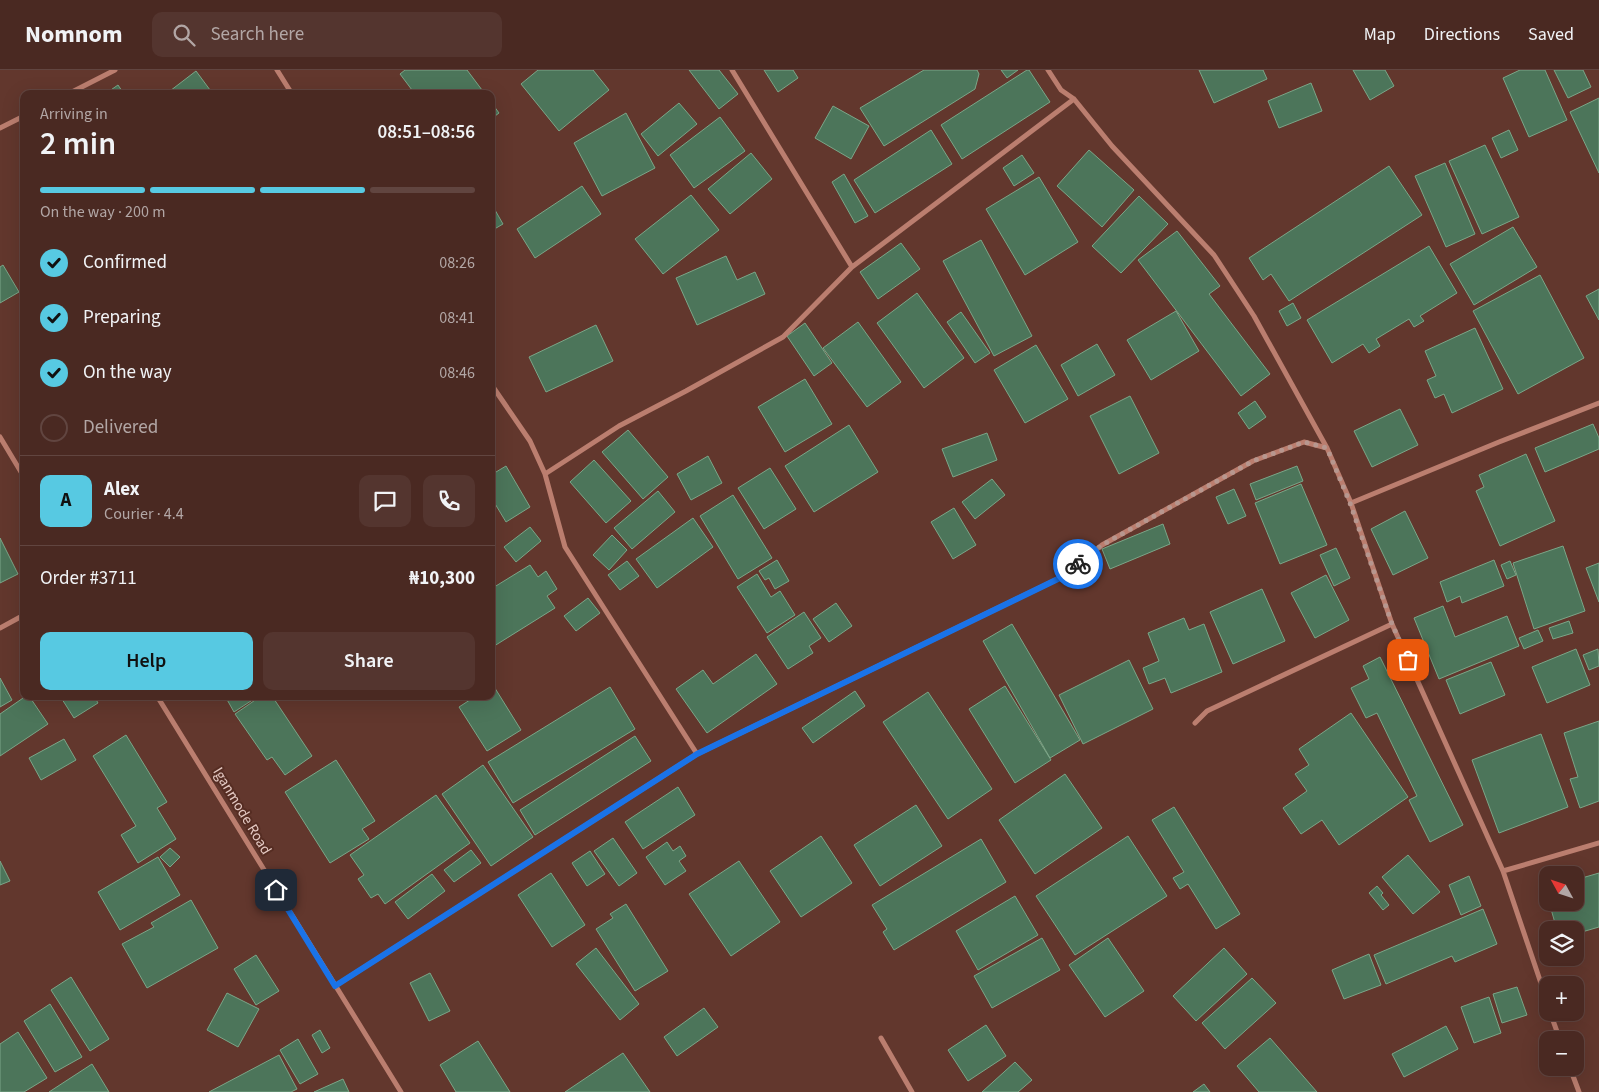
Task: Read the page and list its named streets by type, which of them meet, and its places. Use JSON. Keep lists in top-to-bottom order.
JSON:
{
  "streets": {
    "street": ["Iganmode Road"]
  },
  "north": "top left",
  "page": {
    "header": "Nomnom",
    "search": "Search here",
    "nav": ["Map", "Directions", "Saved"],
    "heading": ["2 min", "Arriving in", "08:51–08:56"],
    "panel": [
      "Alex",
      "Courier · 4.4",
      "Order #3711",
      "₦10,300"
    ],
    "bar": "On the way · 200 m",
    "list": [
      ["Confirmed", "08:26"],
      ["Preparing", "08:41"],
      ["On the way", "08:46"],
      "Delivered"
    ],
    "round": "A",
    "buttons": ["Help", "Share"],
    "map_buttons": ["+", "−"]
  }
}
